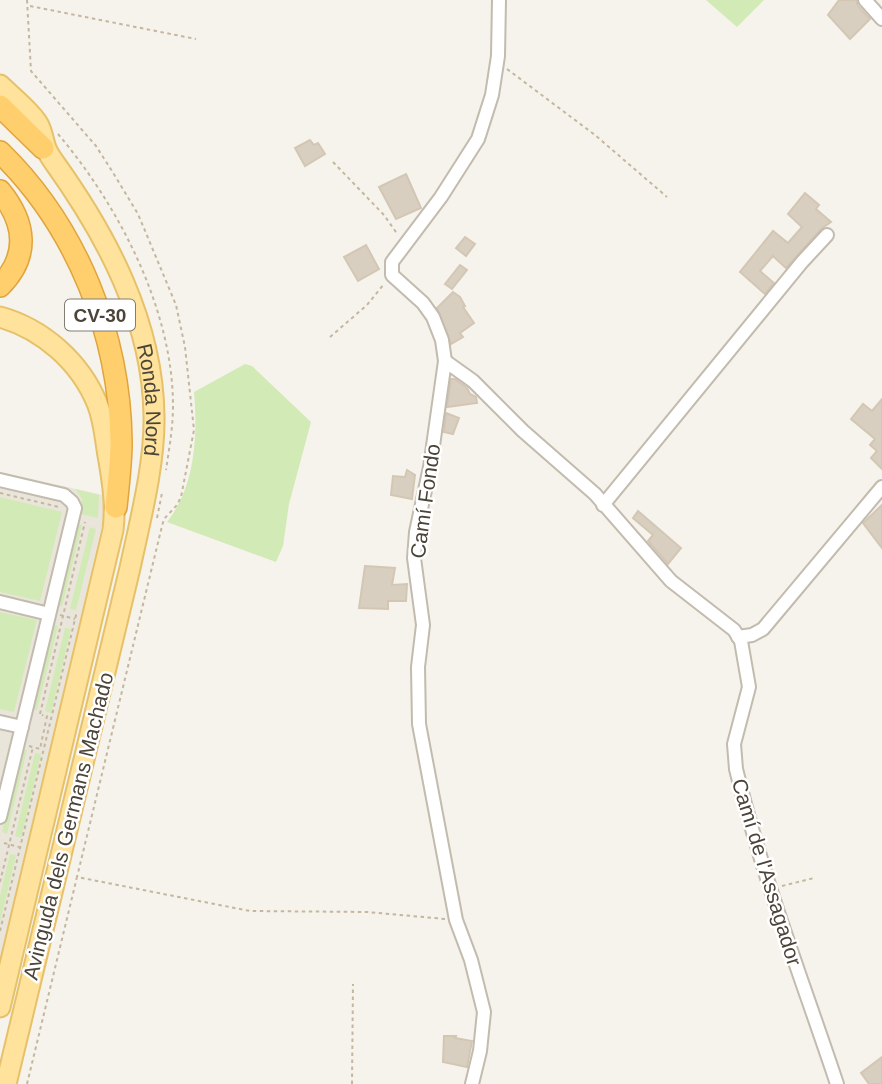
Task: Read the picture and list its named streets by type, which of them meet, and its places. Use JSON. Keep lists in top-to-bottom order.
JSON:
{
  "streets": {
    "highway": ["CV-30", "Ronda Nord"],
    "main road": ["Avinguda dels Germans Machado"],
    "street": ["Camí Fondo", "Camí de l'Assagador"]
  },
  "crossings": [
    ["Ronda Nord", "Avinguda dels Germans Machado"]
  ]
}
